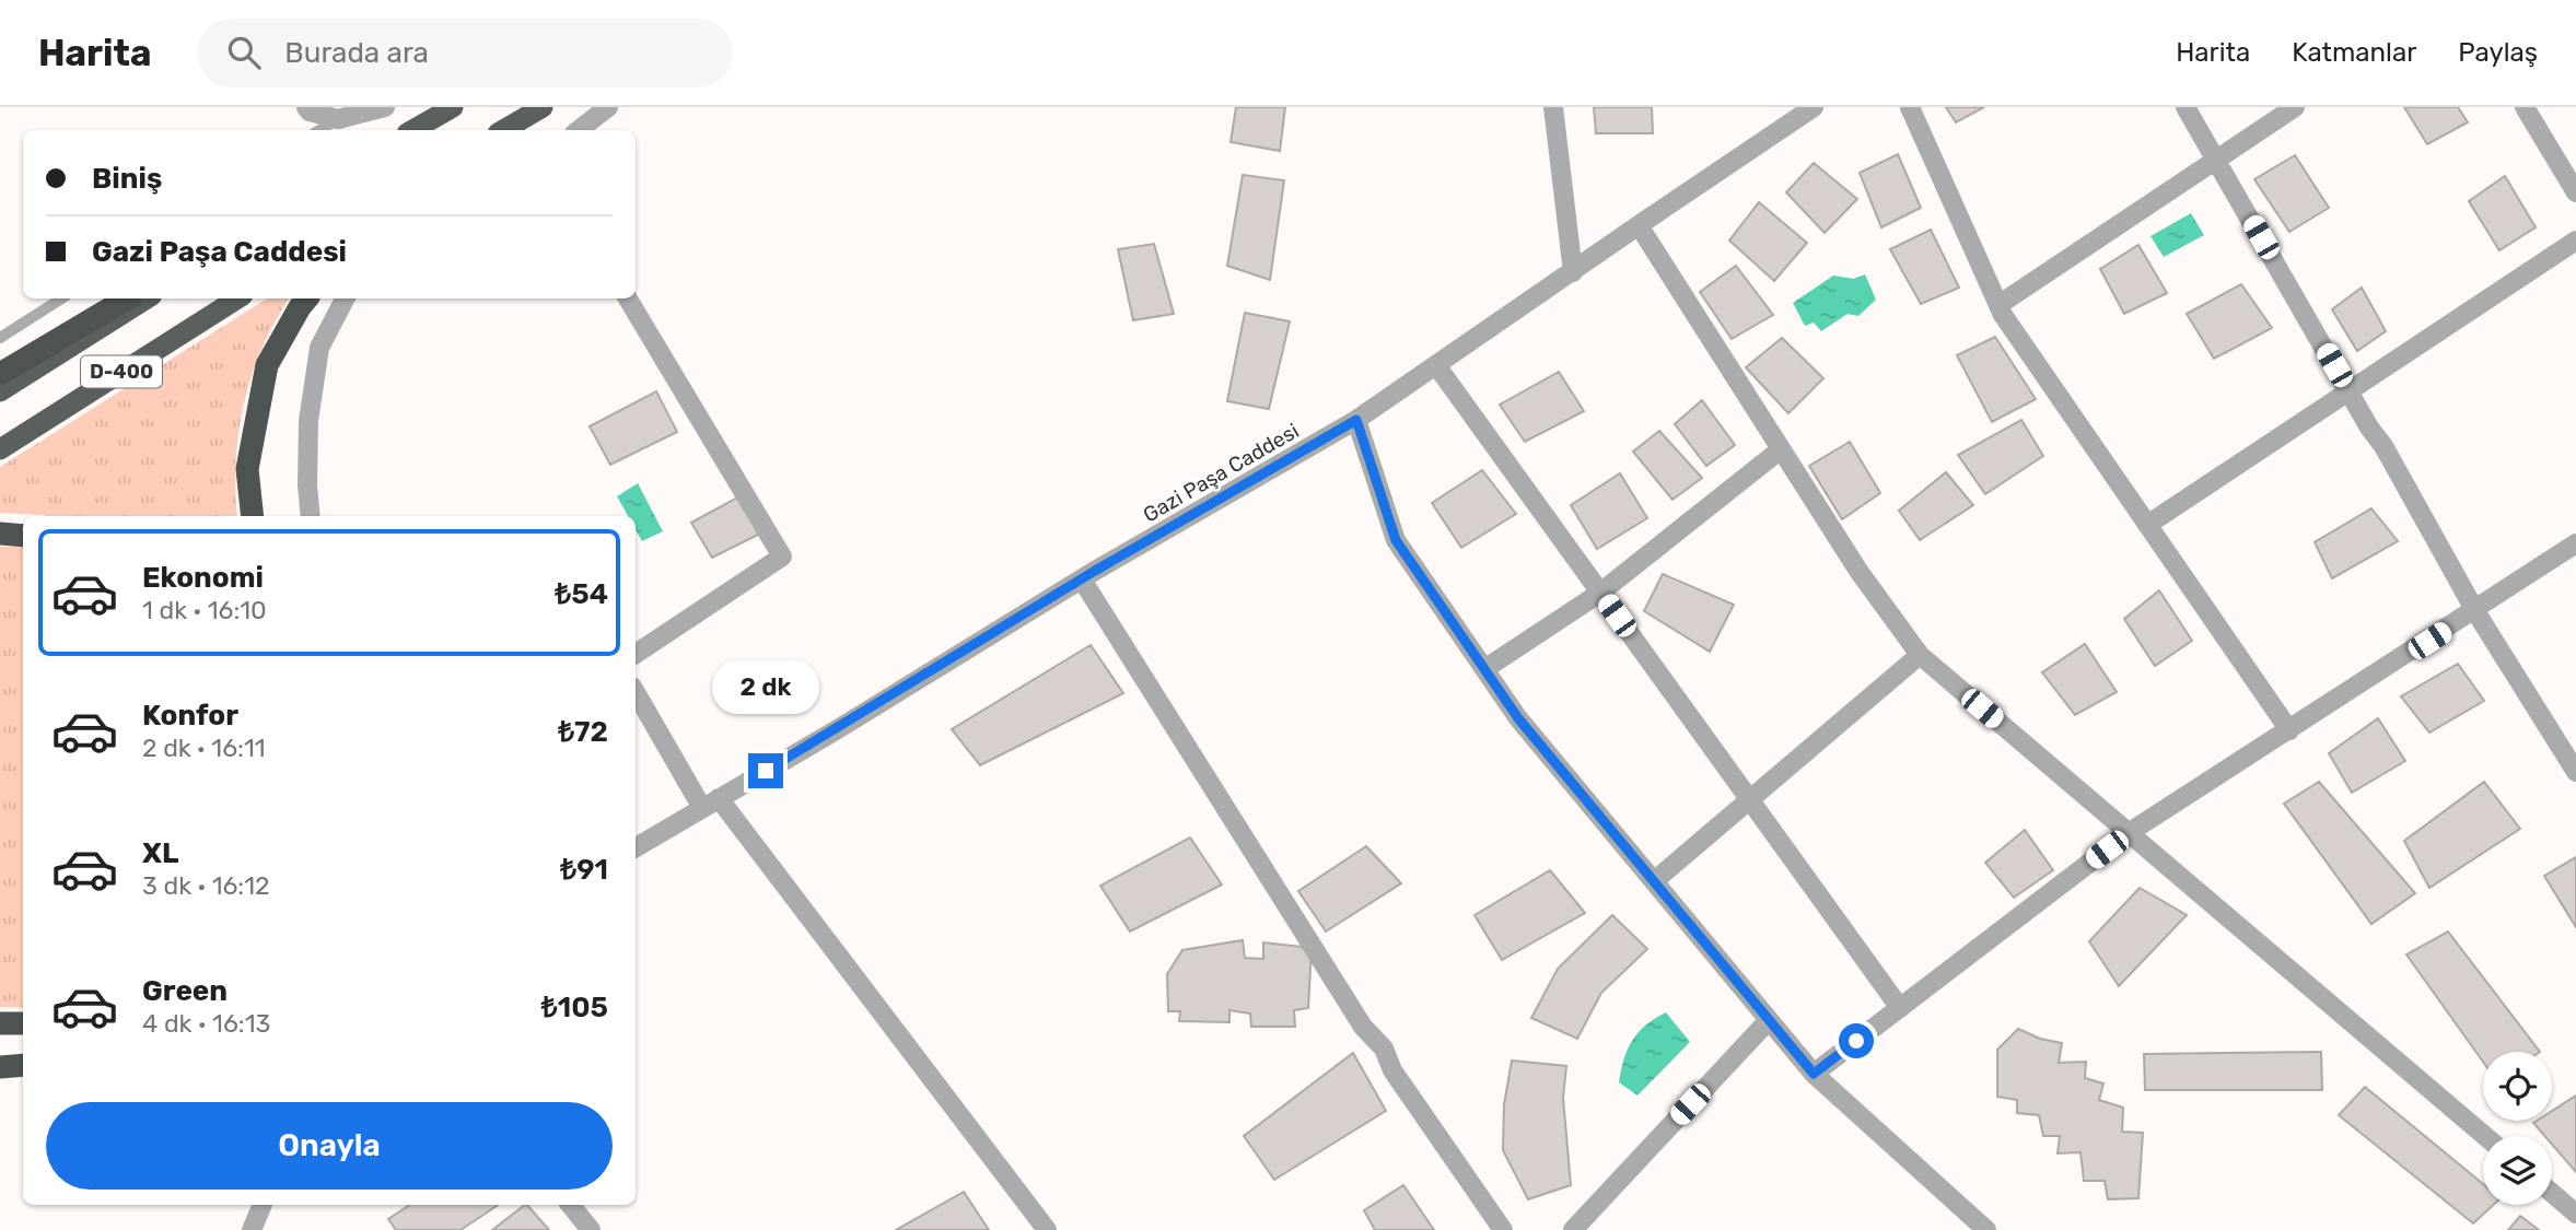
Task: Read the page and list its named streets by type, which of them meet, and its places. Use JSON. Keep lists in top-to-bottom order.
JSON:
{
  "streets": {
    "highway": ["D-400"],
    "street": ["Gazi Paşa Caddesi"]
  },
  "page": {
    "header": "Harita",
    "search": "Burada ara",
    "nav": ["Harita", "Katmanlar", "Paylaş"],
    "banner": ["Biniş", "Gazi Paşa Caddesi"],
    "list": [
      {
        "name": "Ekonomi",
        "note": "1 dk · 16:10",
        "value": "₺54"
      },
      {
        "name": "Konfor",
        "note": "2 dk · 16:11",
        "value": "₺72"
      },
      {
        "name": "XL",
        "note": "3 dk · 16:12",
        "value": "₺91"
      },
      {
        "name": "Green",
        "note": "4 dk · 16:13",
        "value": "₺105"
      }
    ],
    "bubble": "2 dk",
    "buttons": "Onayla"
  }
}
